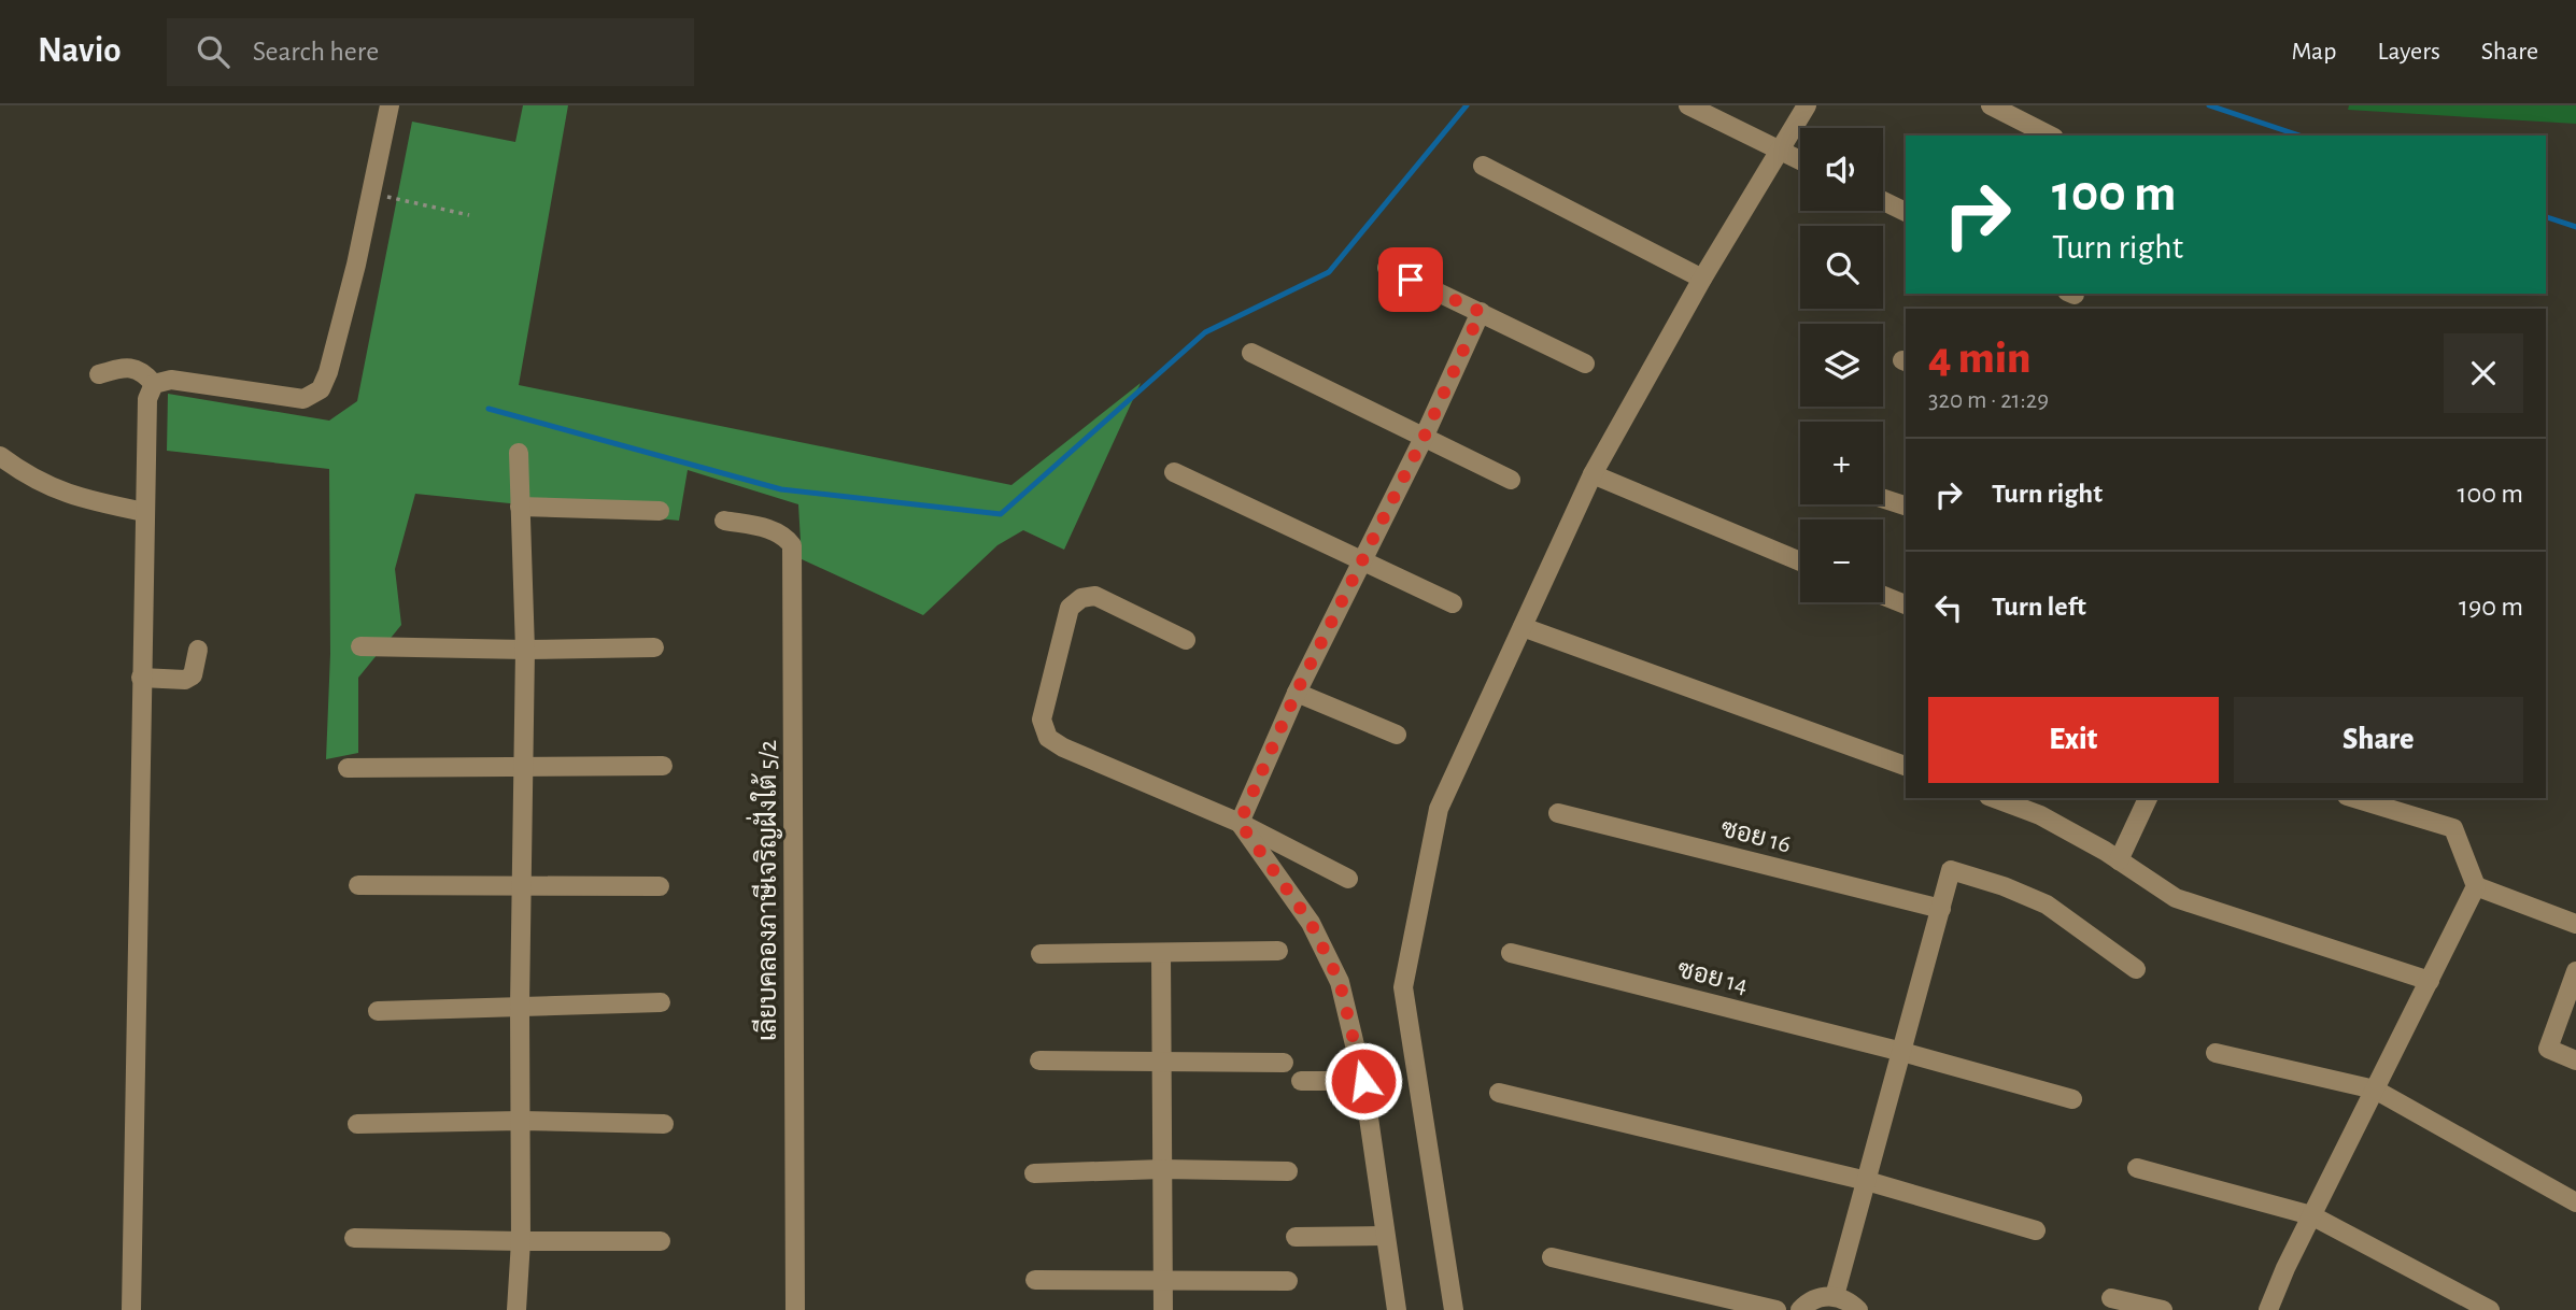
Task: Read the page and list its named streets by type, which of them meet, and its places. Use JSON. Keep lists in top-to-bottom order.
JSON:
{
  "streets": {
    "street": ["ซอย 16", "เลียบคลองภาษีเจริญฝั่งใต้ 5/2", "ซอย 14"]
  },
  "page": {
    "header": "Navio",
    "search": "Search here",
    "nav": ["Map", "Layers", "Share"],
    "map_buttons": ["+", "−"],
    "turn": ["100 m", "Turn right"],
    "heading": ["4 min", "320 m · 21:29"],
    "list": [
      {
        "name": "Turn right",
        "value": "100 m"
      },
      {
        "name": "Turn left",
        "value": "190 m"
      }
    ],
    "buttons": ["Exit", "Share"]
  }
}
